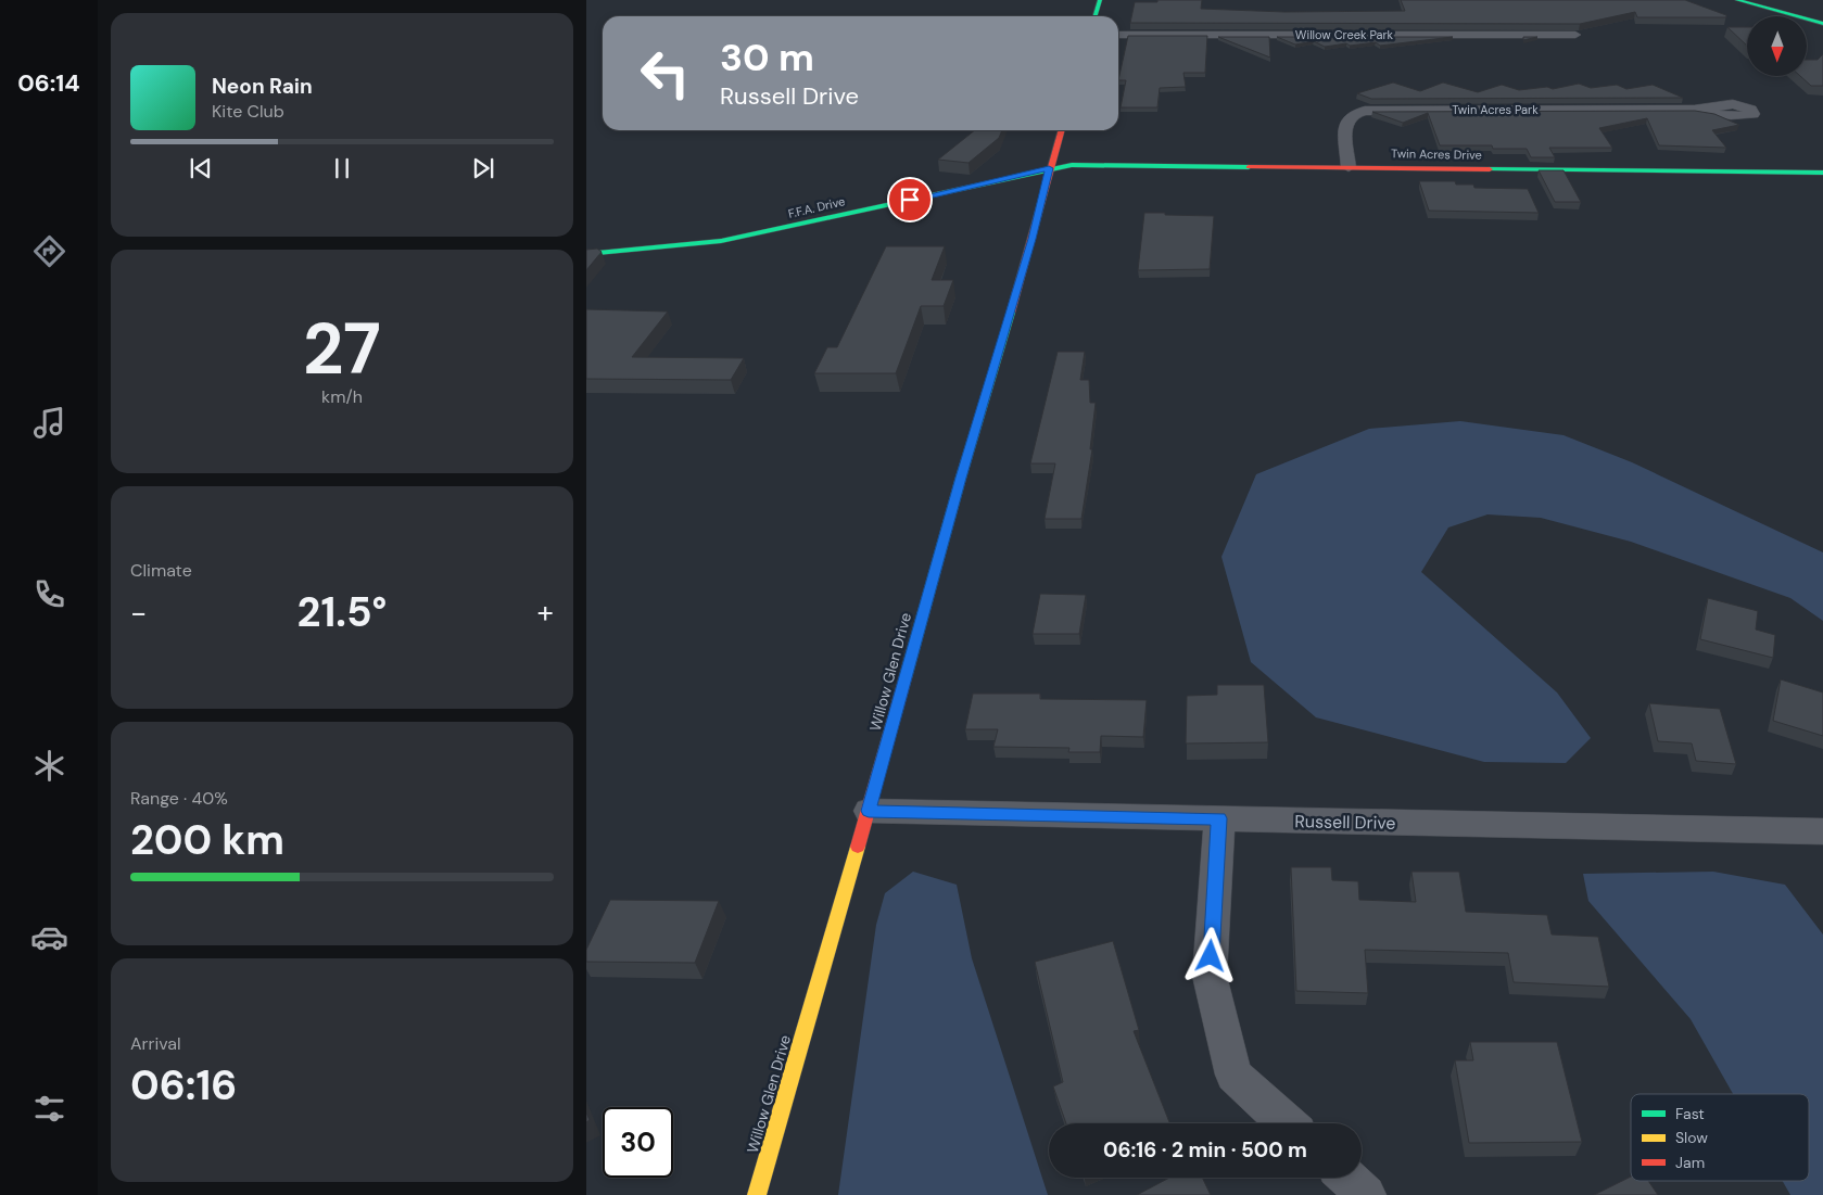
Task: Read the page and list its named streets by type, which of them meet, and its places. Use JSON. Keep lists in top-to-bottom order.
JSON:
{
  "streets": {
    "main road": ["Twin Acres Drive", "F.F.A. Drive", "Willow Glen Drive"],
    "street": ["Willow Creek Park", "Twin Acres Park", "Russell Drive"]
  },
  "crossings": [
    ["Twin Acres Park", "Twin Acres Drive"],
    ["Twin Acres Drive", "F.F.A. Drive"],
    ["Twin Acres Drive", "Willow Glen Drive"],
    ["F.F.A. Drive", "Willow Glen Drive"],
    ["Willow Glen Drive", "Russell Drive"]
  ],
  "legend": ["Fast", "Slow", "Jam"],
  "north": "bottom",
  "page": {
    "tabs": "06:14",
    "turn": ["30 m", "Russell Drive"],
    "song": ["Neon Rain", "Kite Club"],
    "tile": [
      ["27", "km/h"],
      "Climate",
      ["Range · 40%", "200 km"],
      ["Arrival", "06:16"]
    ],
    "heat": ["−", "21.5°", "+"],
    "limit": "30",
    "trip": "06:16 · 2 min · 500 m"
  }
}
